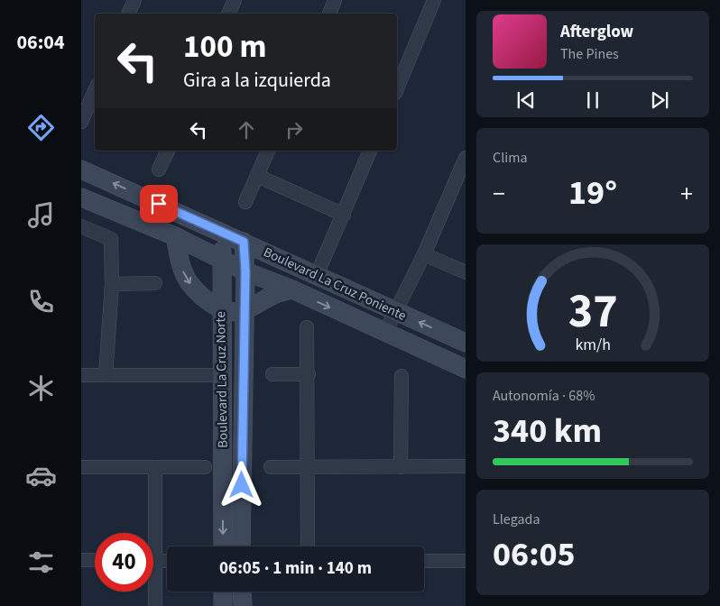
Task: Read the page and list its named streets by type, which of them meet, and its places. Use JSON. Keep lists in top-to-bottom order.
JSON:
{
  "streets": {
    "street": ["Boulevard La Cruz Poniente", "Boulevard La Cruz Norte"]
  },
  "crossings": [
    ["Boulevard La Cruz Poniente", "Boulevard La Cruz Norte"]
  ],
  "page": {
    "tabs": "06:04",
    "turn": ["100 m", "Gira a la izquierda"],
    "song": ["Afterglow", "The Pines"],
    "tile": [
      "Clima",
      ["Autonomía · 68%", "340 km"],
      ["Llegada", "06:05"]
    ],
    "heat": ["−", "19°", "+"],
    "limit": "40",
    "trip": "06:05 · 1 min · 140 m",
    "gauge": ["37", "km/h"]
  }
}
